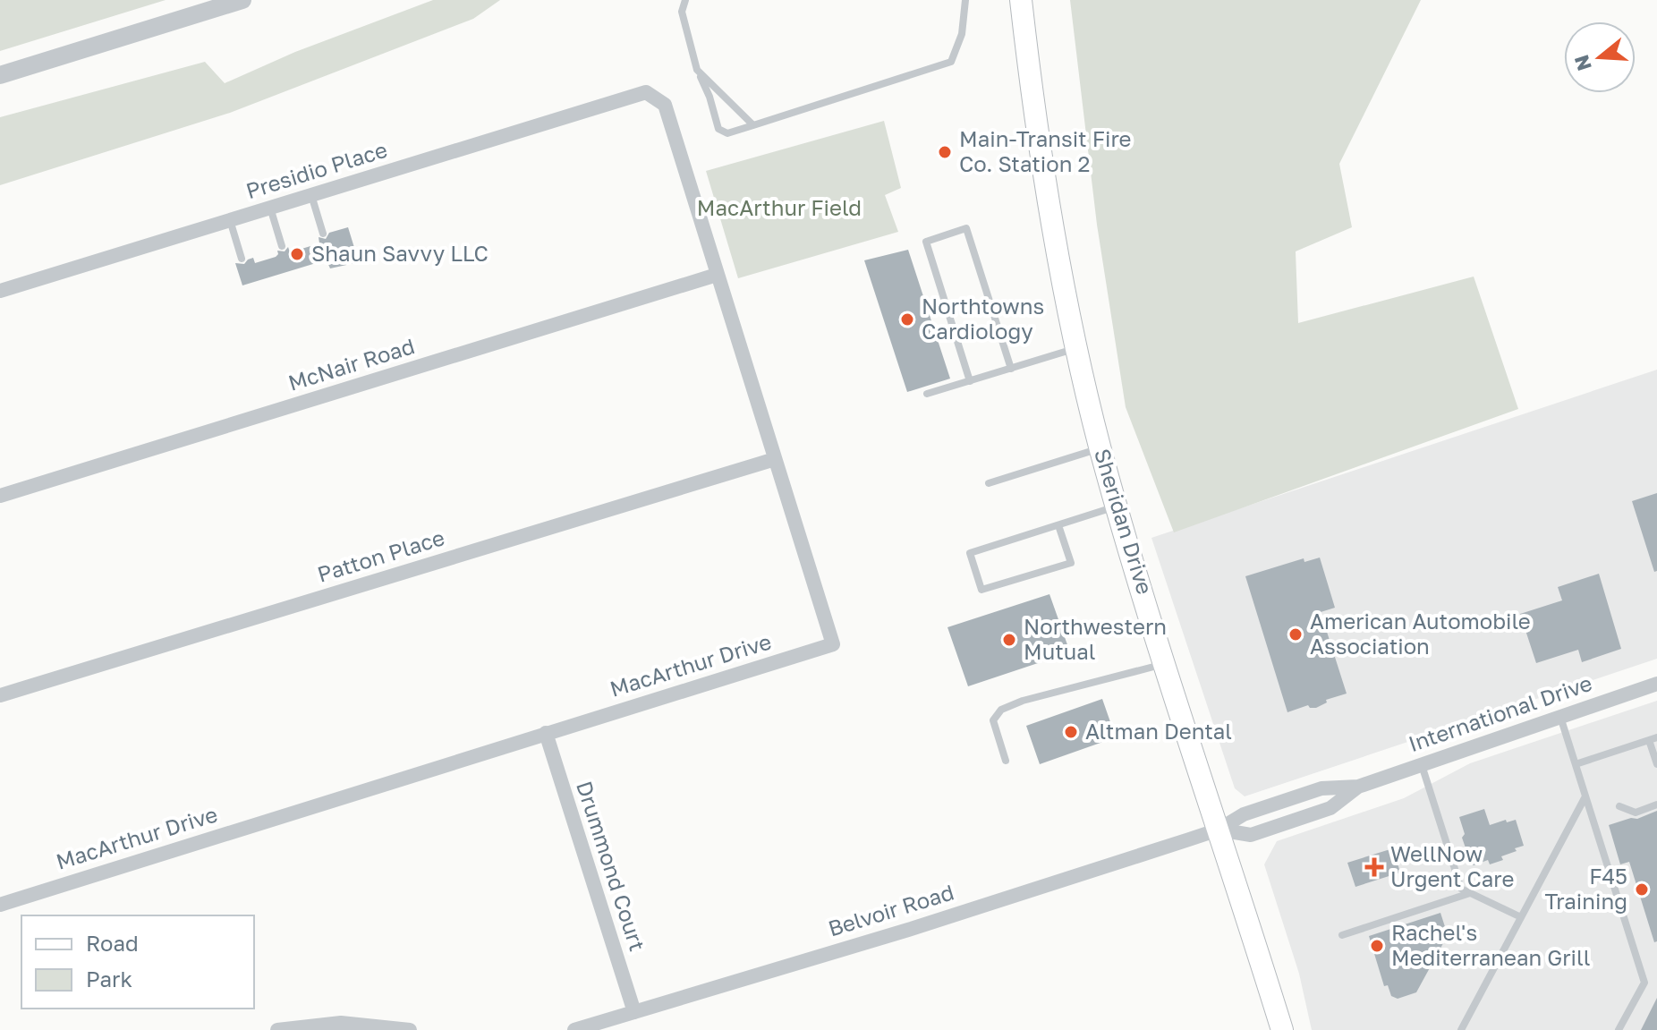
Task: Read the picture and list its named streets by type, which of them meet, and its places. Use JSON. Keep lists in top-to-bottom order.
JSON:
{
  "streets": {
    "main road": ["Sheridan Drive"],
    "street": [
      "Presidio Place",
      "McNair Road",
      "Patton Place",
      "MacArthur Drive",
      "International Drive",
      "Drummond Court",
      "Belvoir Road"
    ]
  },
  "crossings": [
    ["Presidio Place", "MacArthur Drive"],
    ["McNair Road", "MacArthur Drive"],
    ["Sheridan Drive", "International Drive"],
    ["Sheridan Drive", "Belvoir Road"],
    ["Patton Place", "MacArthur Drive"],
    ["MacArthur Drive", "Drummond Court"],
    ["International Drive", "Belvoir Road"],
    ["Drummond Court", "Belvoir Road"]
  ],
  "parks": ["MacArthur Field"],
  "places": {
    "other": [
      "Main-Transit Fire Co. Station 2",
      "Shaun Savvy LLC",
      "Northtowns Cardiology",
      "American Automobile Association",
      "Northwestern Mutual",
      "Altman Dental",
      "F45 Training",
      "Rachel's Mediterranean Grill"
    ],
    "health": ["WellNow Urgent Care"]
  },
  "legend": ["Road", "Park"],
  "north": "left"
}
